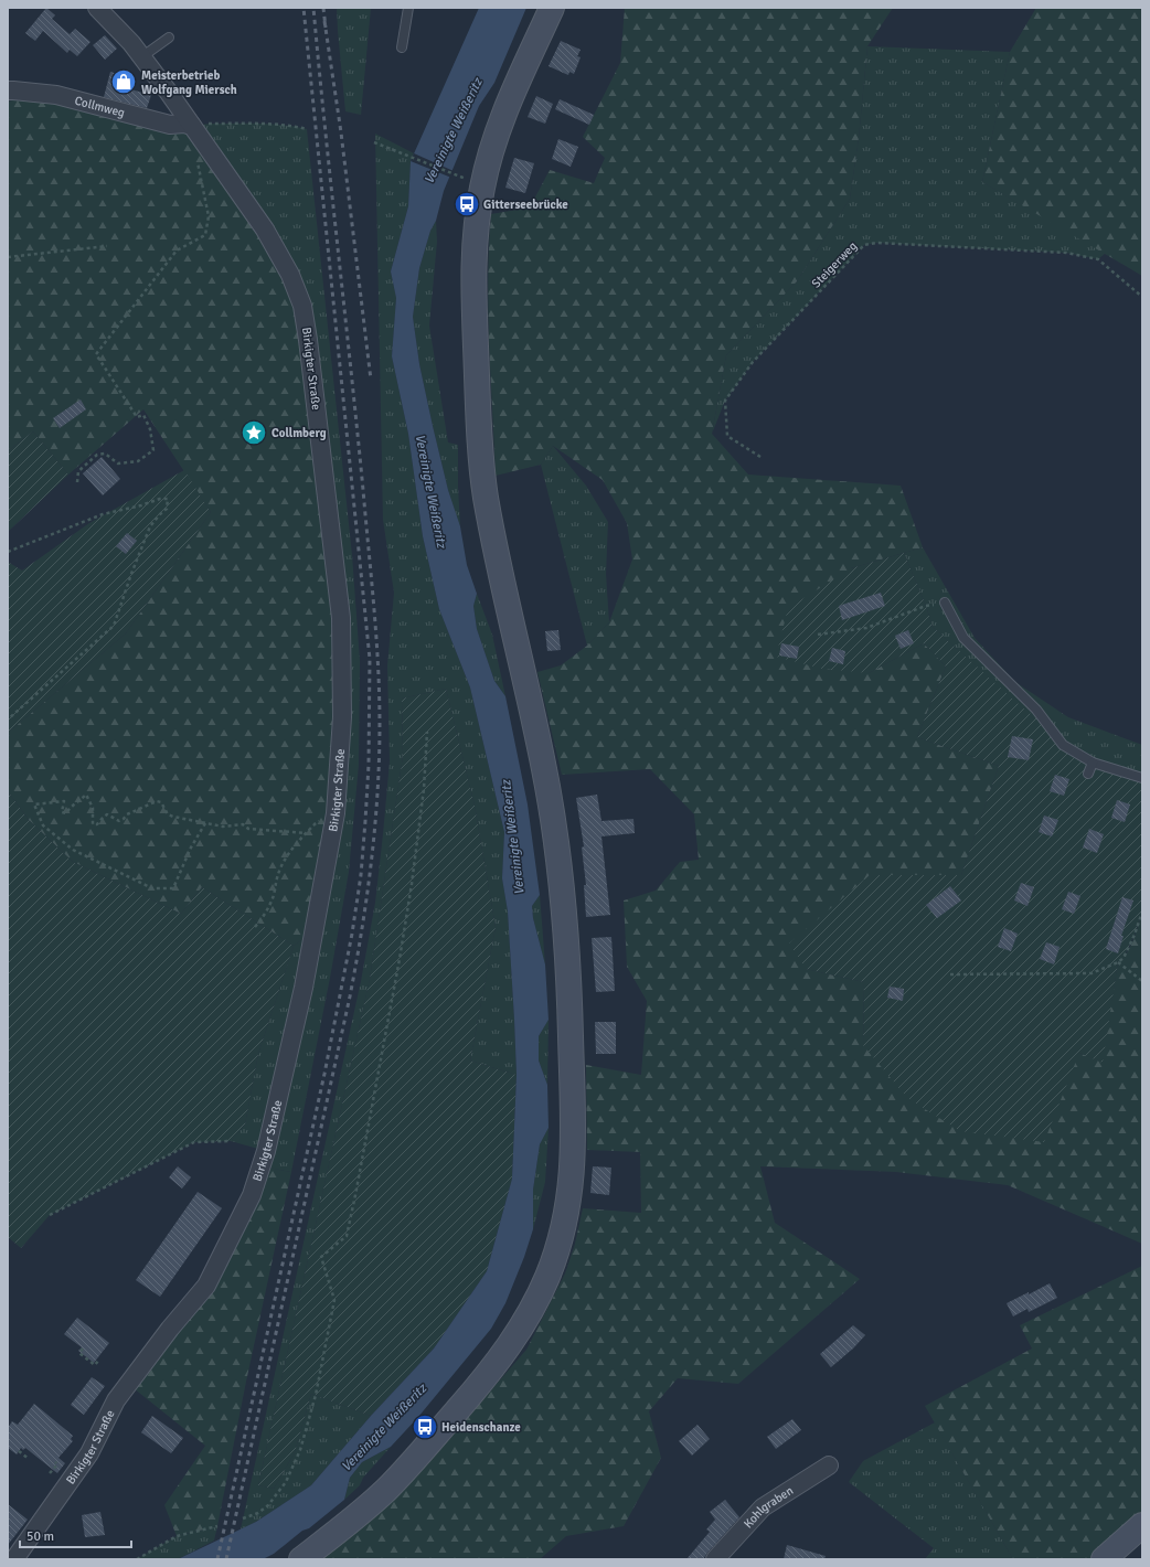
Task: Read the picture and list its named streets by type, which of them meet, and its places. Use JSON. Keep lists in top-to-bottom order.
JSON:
{
  "streets": {
    "street": ["Collmweg", "Birkigter Straße", "Kohlgraben"],
    "path": ["Steigerweg"]
  },
  "crossings": [
    ["Collmweg", "Birkigter Straße"]
  ],
  "water": ["Vereinigte Weißeritz"],
  "places": {
    "shop": ["Meisterbetrieb Wolfgang Miersch"],
    "bus stop": ["Gitterseebrücke", "Heidenschanze"],
    "place": ["Collmberg"]
  },
  "scale_bar": "50 m"
}
